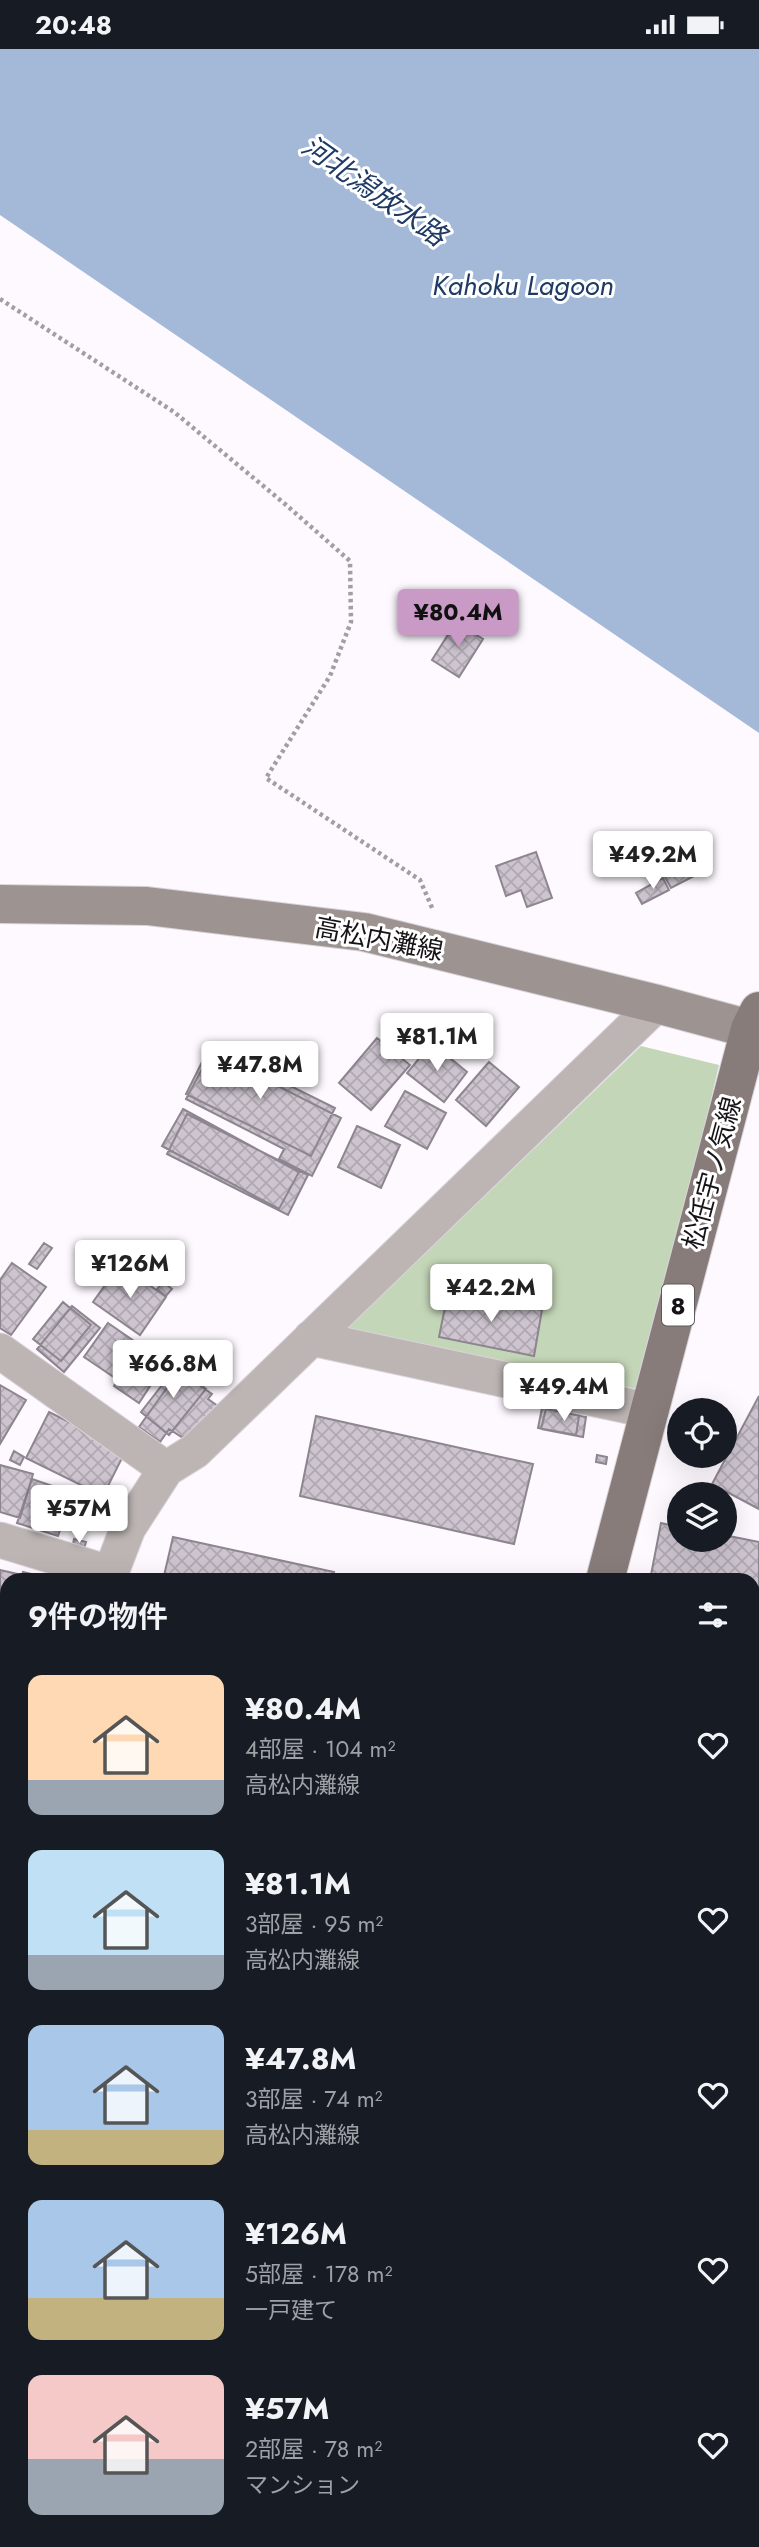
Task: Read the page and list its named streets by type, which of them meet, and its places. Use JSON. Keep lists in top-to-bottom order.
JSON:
{
  "streets": {
    "main road": ["高松内灘線", "松任宇ノ気線", "8"]
  },
  "crossings": [
    ["高松内灘線", "松任宇ノ気線"]
  ],
  "water": ["河北潟放水路", "Kahoku Lagoon"],
  "page": {
    "status": "20:48",
    "price": [
      "¥80.4M",
      "¥49.2M",
      "¥81.1M",
      "¥47.8M",
      "¥126M",
      "¥42.2M",
      "¥66.8M",
      "¥49.4M",
      "¥57M"
    ],
    "heading": "9件の物件",
    "list": [
      {
        "name": "¥80.4M",
        "note": "4部屋 · 104 m² · 高松内灘線"
      },
      {
        "name": "¥81.1M",
        "note": "3部屋 · 95 m² · 高松内灘線"
      },
      {
        "name": "¥47.8M",
        "note": "3部屋 · 74 m² · 高松内灘線"
      },
      {
        "name": "¥126M",
        "note": "5部屋 · 178 m² · 一戸建て"
      },
      {
        "name": "¥57M",
        "note": "2部屋 · 78 m² · マンション"
      }
    ]
  }
}
